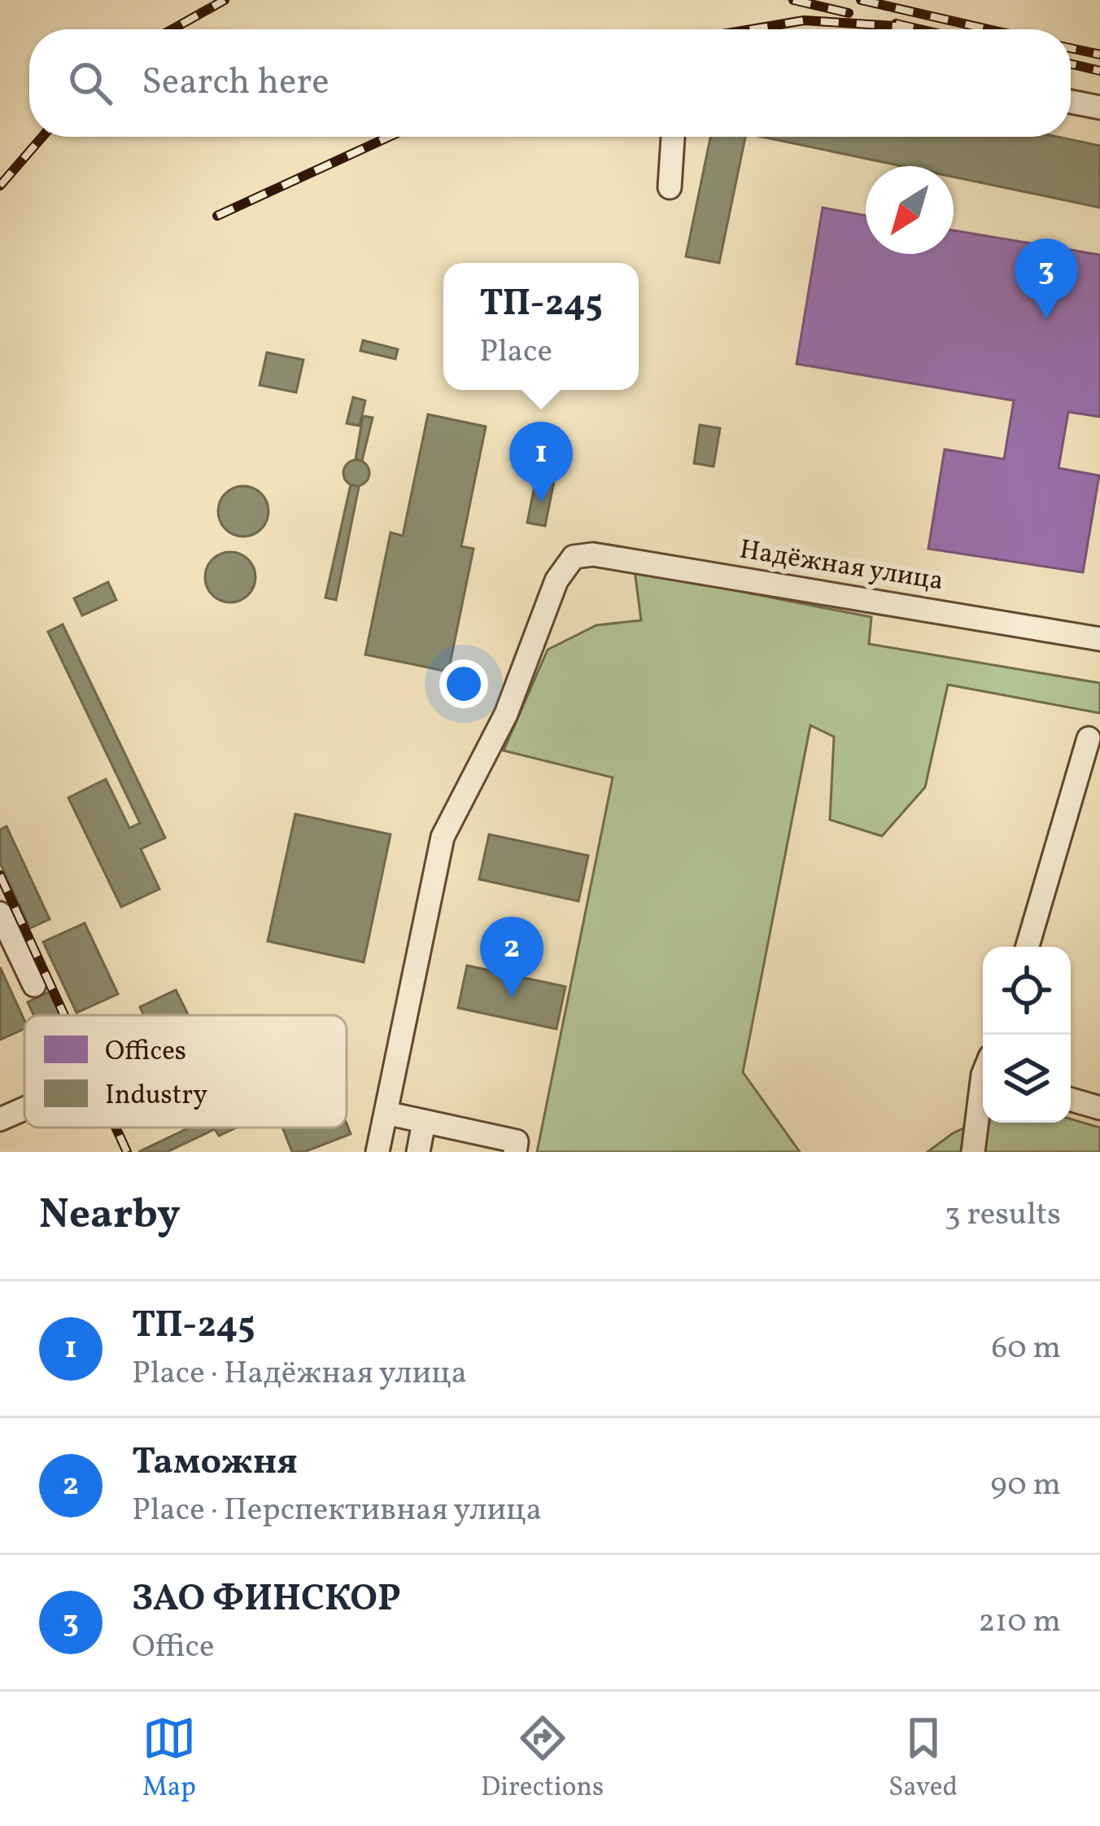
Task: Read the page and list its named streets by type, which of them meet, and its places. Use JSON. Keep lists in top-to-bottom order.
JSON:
{
  "streets": {
    "street": ["Надёжная улица"]
  },
  "legend": ["Offices", "Industry"],
  "north": "bottom left",
  "page": {
    "search": "Search here",
    "pins": ["3", "1", "2"],
    "popup": ["ТП-245", "Place"],
    "heading": ["Nearby", "3 results"],
    "list": [
      {
        "mark": "1",
        "name": "ТП-245",
        "note": "Place · Надёжная улица",
        "value": "60 m"
      },
      {
        "mark": "2",
        "name": "Таможня",
        "note": "Place · Перспективная улица",
        "value": "90 m"
      },
      {
        "mark": "3",
        "name": "ЗАО ФИНСКОР",
        "note": "Office",
        "value": "210 m"
      }
    ],
    "nav": ["Map", "Directions", "Saved"]
  }
}
